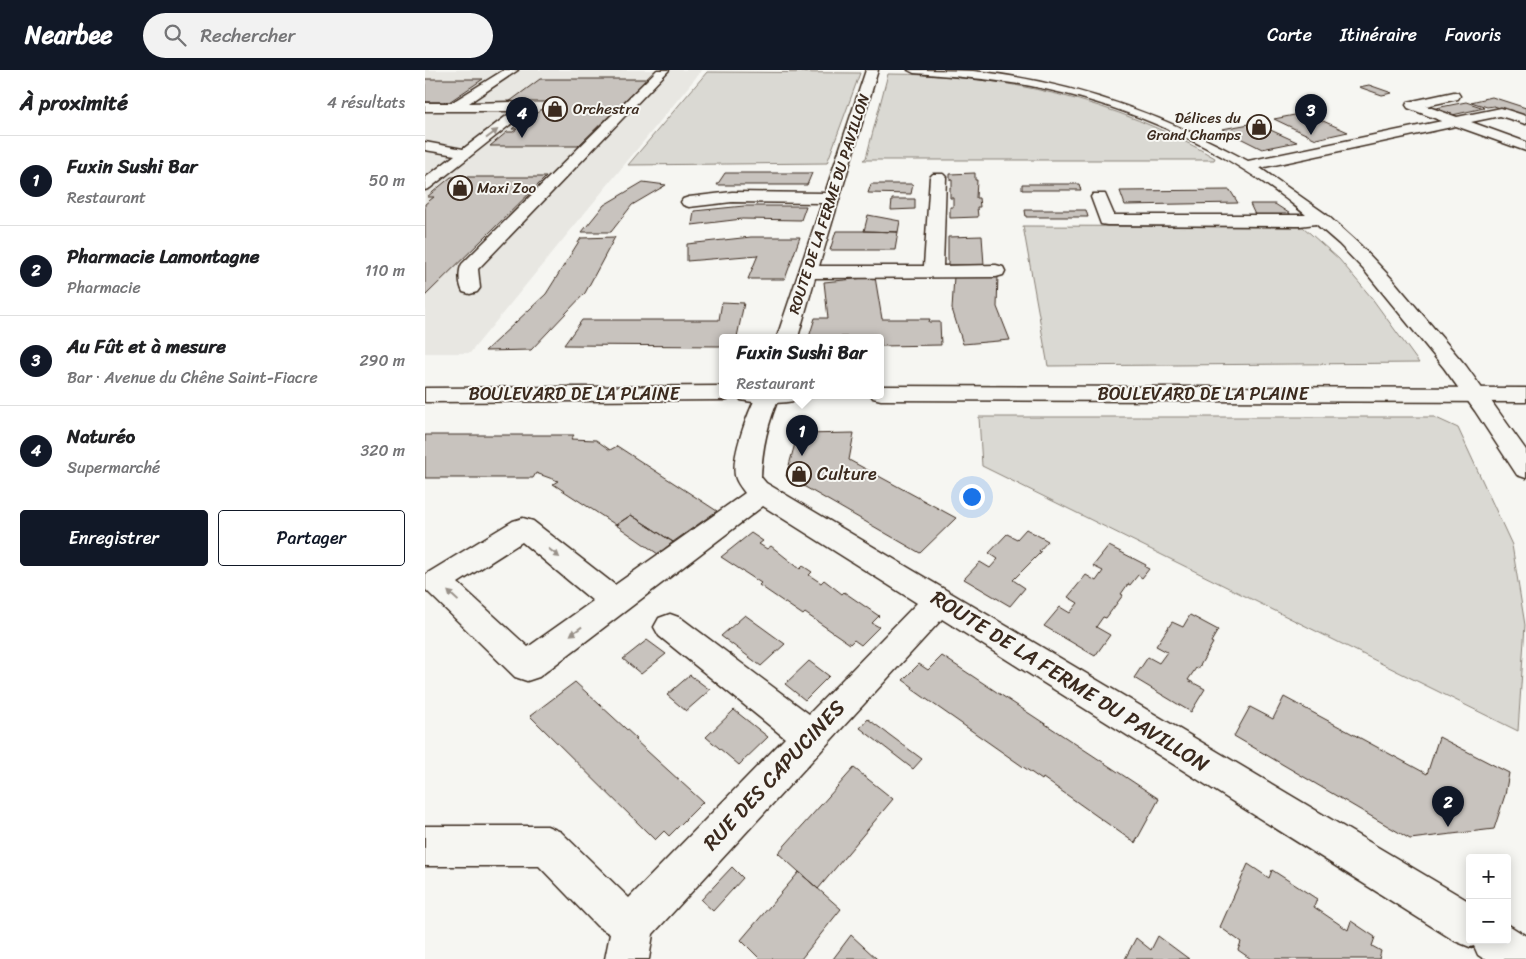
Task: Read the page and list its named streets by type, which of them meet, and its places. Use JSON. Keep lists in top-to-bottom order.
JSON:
{
  "streets": {
    "street": ["ROUTE DE LA FERME DU PAVILLON", "BOULEVARD DE LA PLAINE", "RUE DES CAPUCINES"]
  },
  "crossings": [
    ["ROUTE DE LA FERME DU PAVILLON", "RUE DES CAPUCINES"]
  ],
  "places": {
    "shop": [
      "Orchestra",
      "Délices du Grand Champs",
      "Maxi Zoo",
      "Culture"
    ]
  },
  "page": {
    "header": "Nearbee",
    "search": "Rechercher",
    "nav": ["Carte", "Itinéraire", "Favoris"],
    "heading": ["À proximité", "4 résultats"],
    "pins": [
      "3",
      "4",
      "1",
      "2"
    ],
    "list": [
      {
        "mark": "1",
        "name": "Fuxin Sushi Bar",
        "note": "Restaurant",
        "value": "50 m"
      },
      {
        "mark": "2",
        "name": "Pharmacie Lamontagne",
        "note": "Pharmacie",
        "value": "110 m"
      },
      {
        "mark": "3",
        "name": "Au Fût et à mesure",
        "note": "Bar · Avenue du Chêne Saint-Fiacre",
        "value": "290 m"
      },
      {
        "mark": "4",
        "name": "Naturéo",
        "note": "Supermarché",
        "value": "320 m"
      }
    ],
    "popup": ["Fuxin Sushi Bar", "Restaurant"],
    "buttons": ["Enregistrer", "Partager"],
    "map_buttons": ["+", "−"]
  }
}
